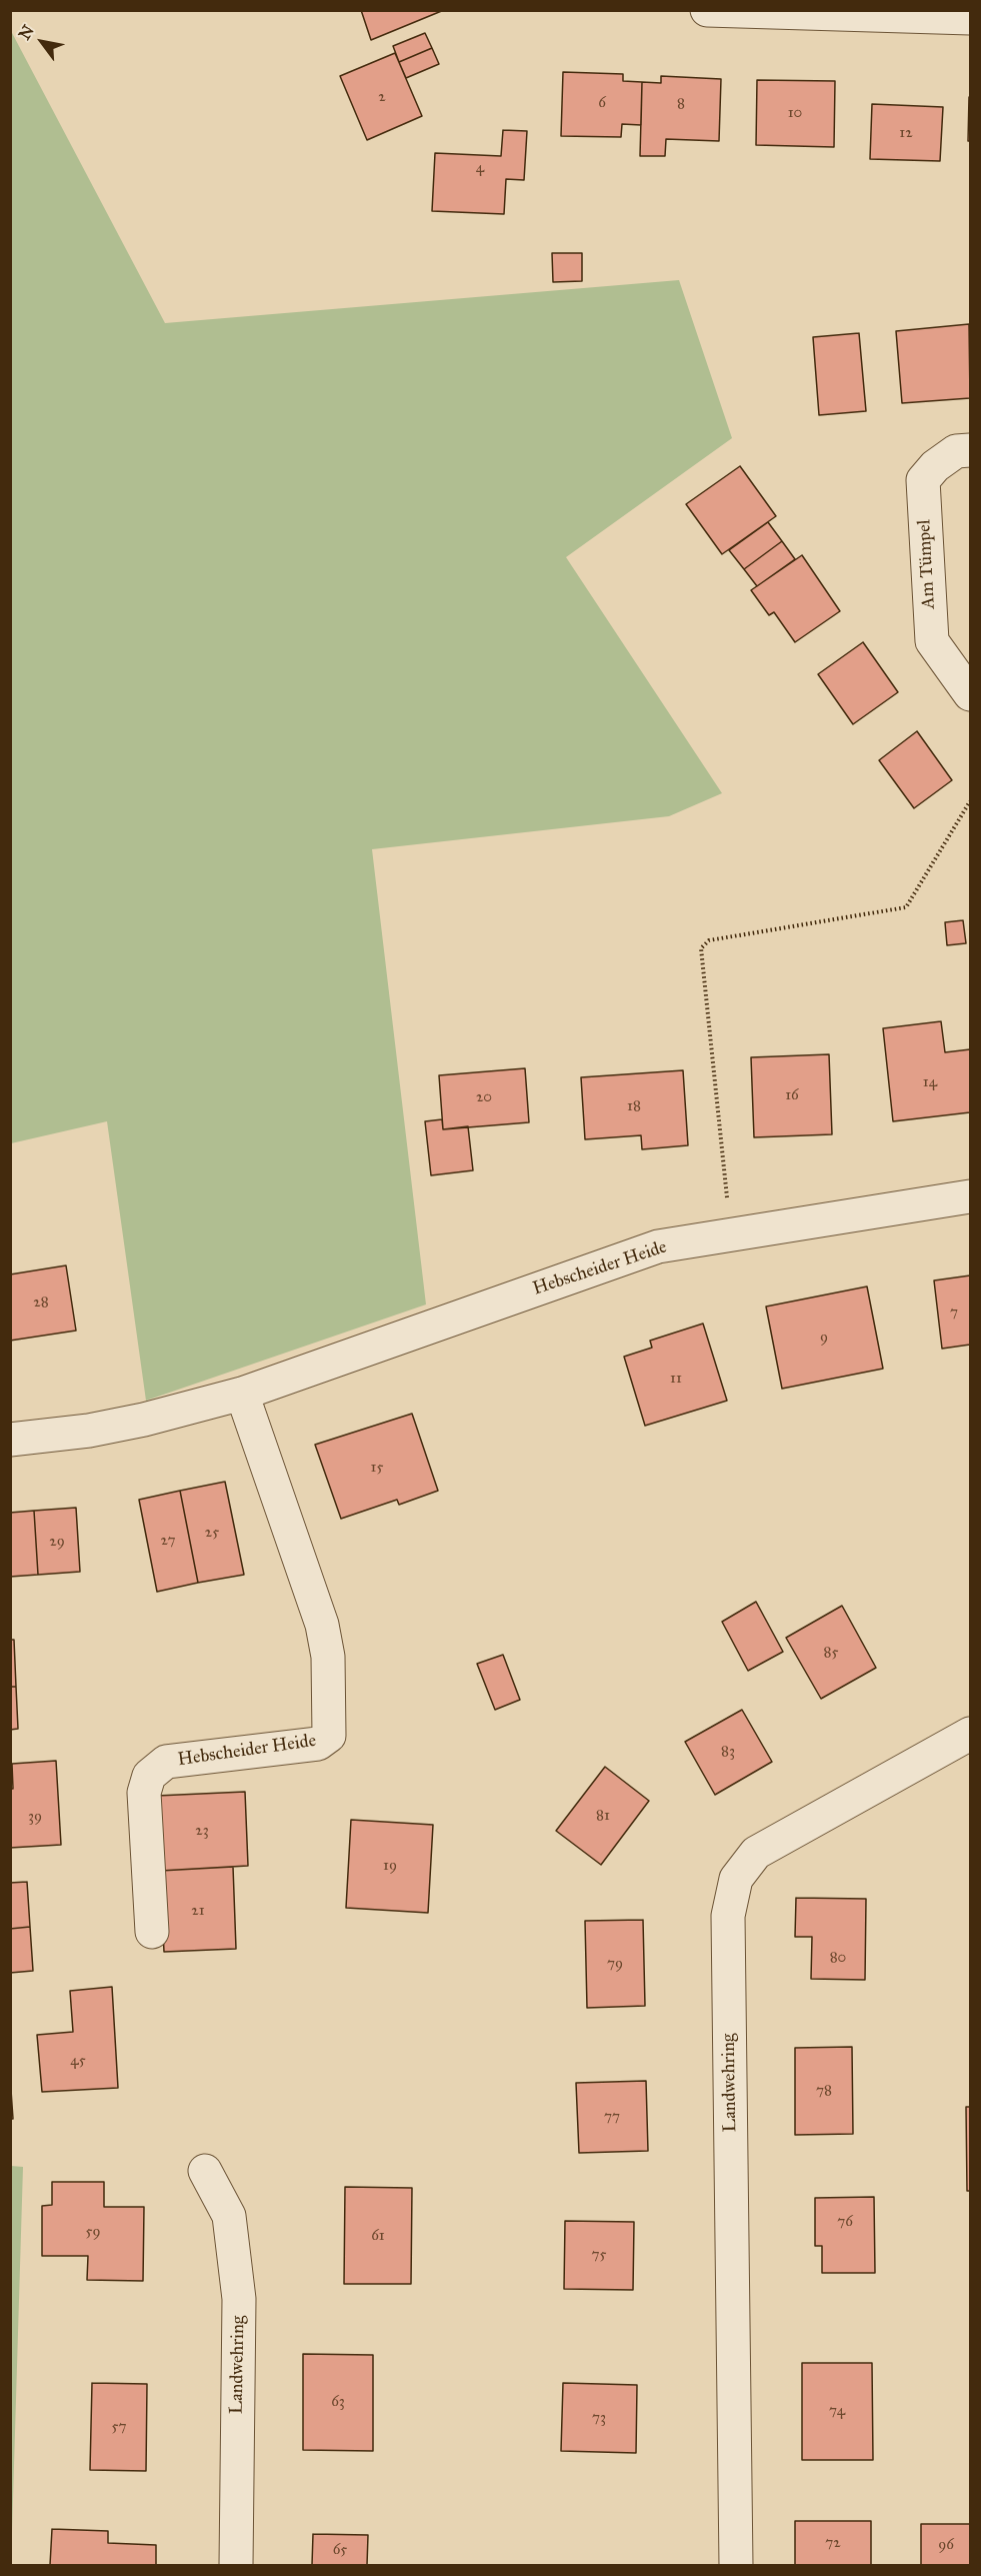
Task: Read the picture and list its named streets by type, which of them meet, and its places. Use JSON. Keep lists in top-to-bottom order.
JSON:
{
  "streets": {
    "street": ["Am Tümpel", "Hebscheider Heide", "Landwehring"]
  },
  "house_numbers": [
    "2",
    "6",
    "8",
    "10",
    "12",
    "4",
    "14",
    "16",
    "20",
    "18",
    "28",
    "7",
    "9",
    "11",
    "15",
    "25",
    "27",
    "29",
    "85",
    "83",
    "81",
    "39",
    "23",
    "19",
    "21",
    "80",
    "79",
    "45",
    "78",
    "77",
    "76",
    "59",
    "61",
    "75",
    "63",
    "74",
    "73",
    "57",
    "72",
    "96",
    "65"
  ],
  "north": "top left"
}
